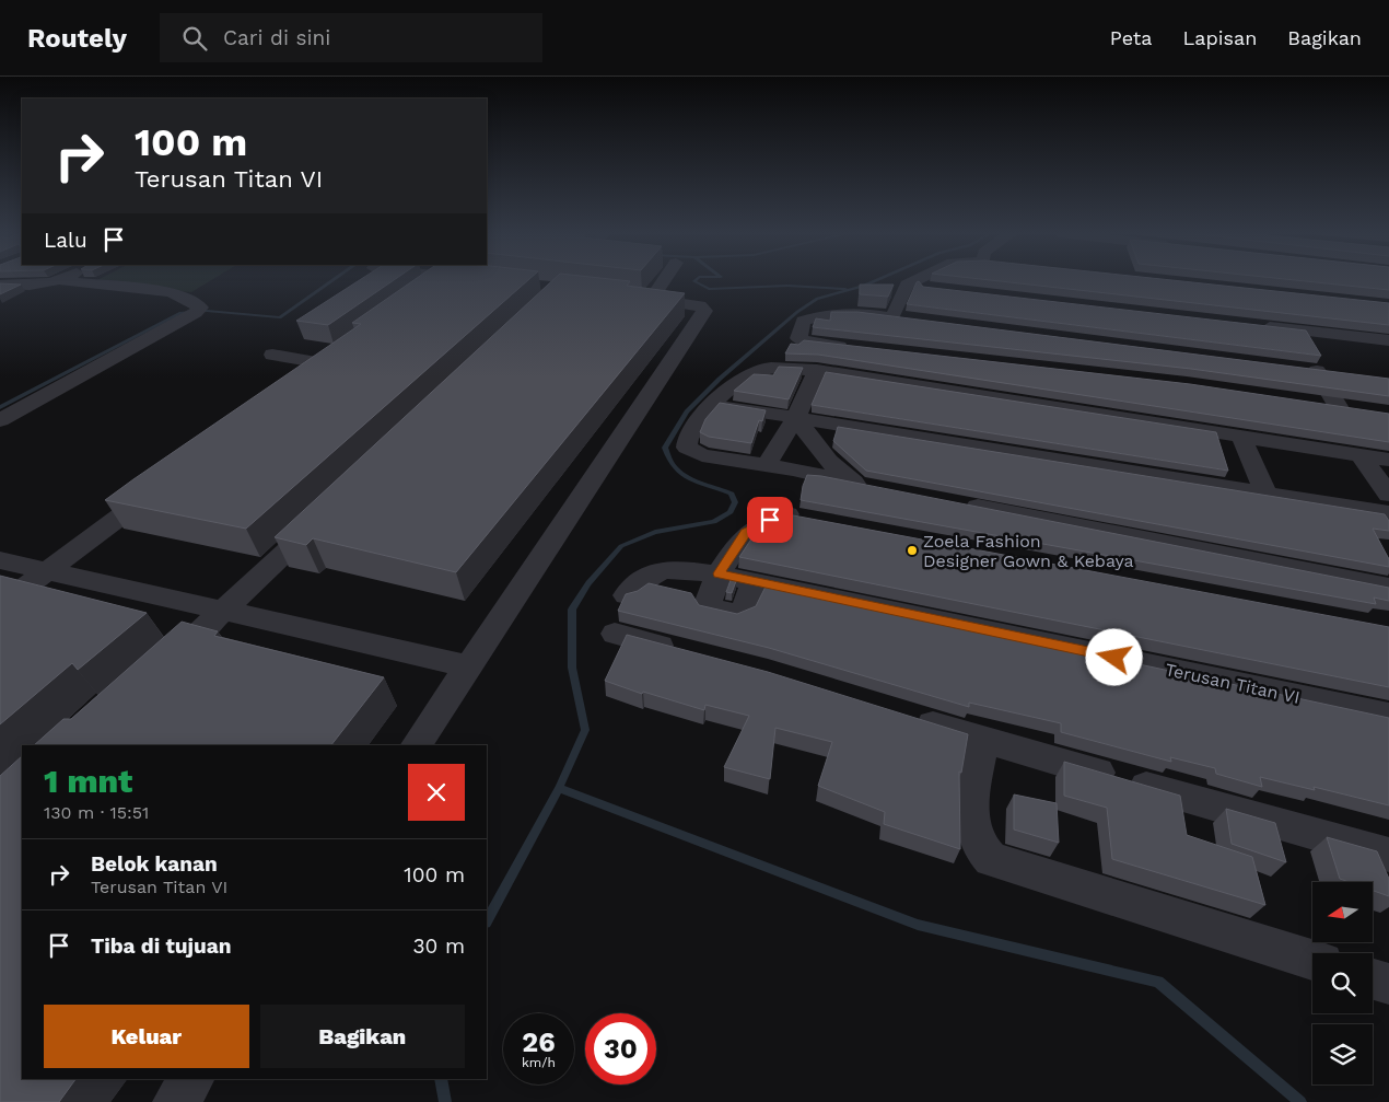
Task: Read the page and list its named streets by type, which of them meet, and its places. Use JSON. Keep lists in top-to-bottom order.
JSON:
{
  "streets": {
    "street": ["Terusan Titan VI"]
  },
  "places": ["Zoela Fashion Designer Gown & Kebaya"],
  "north": "left",
  "page": {
    "header": "Routely",
    "search": "Cari di sini",
    "nav": ["Peta", "Lapisan", "Bagikan"],
    "turn": ["100 m", "Terusan Titan VI"],
    "then": "Lalu",
    "heading": ["1 mnt", "130 m · 15:51"],
    "list": [
      {
        "name": "Belok kanan",
        "note": "Terusan Titan VI",
        "value": "100 m"
      },
      {
        "name": "Tiba di tujuan",
        "value": "30 m"
      }
    ],
    "buttons": ["Keluar", "Bagikan"],
    "speed": "26 km/h",
    "limit": "30"
  }
}
